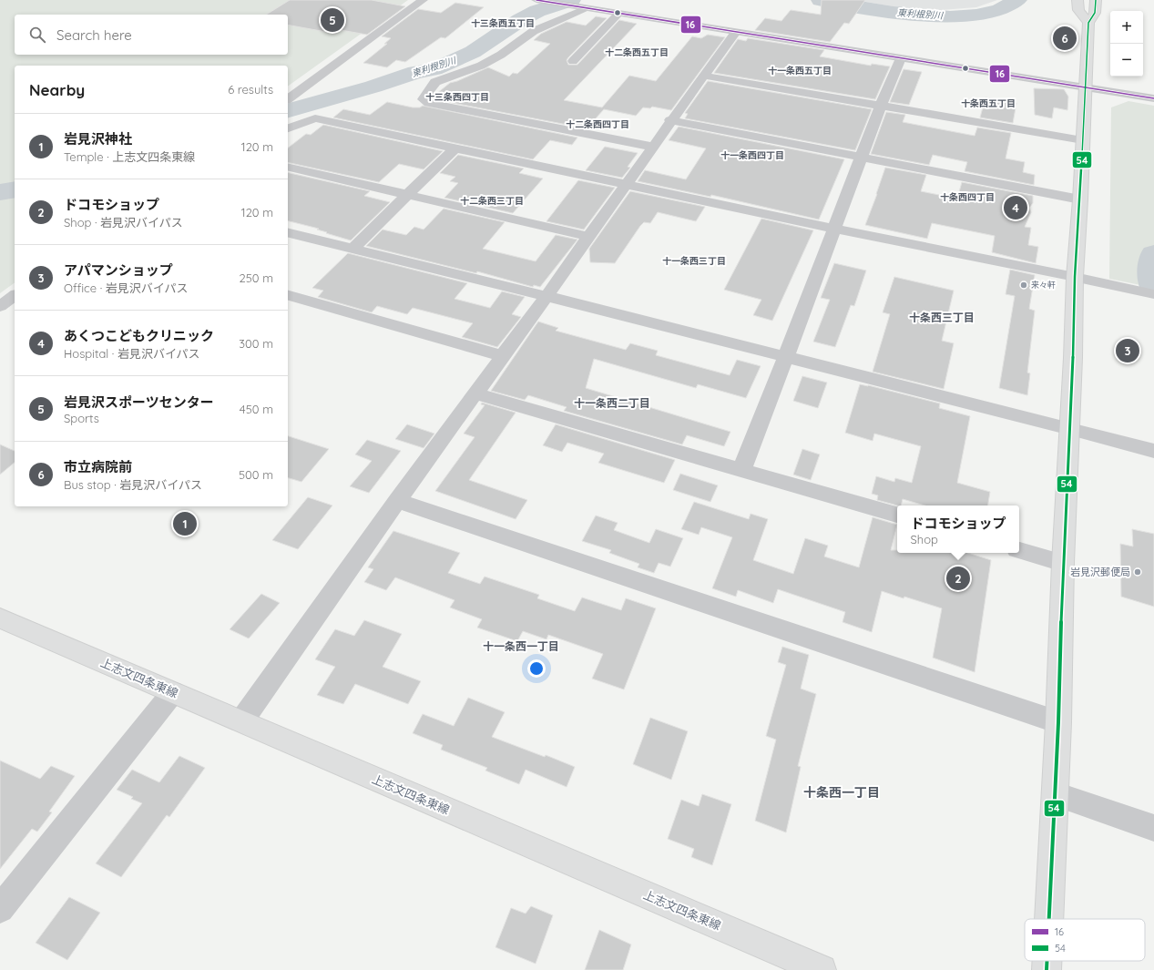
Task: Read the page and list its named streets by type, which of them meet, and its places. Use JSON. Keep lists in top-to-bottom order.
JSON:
{
  "streets": {
    "main road": ["上志文四条東線"]
  },
  "districts": [
    "十三条西五丁目",
    "十二条西五丁目",
    "十一条西五丁目",
    "十三条西四丁目",
    "十条西五丁目",
    "十二条西四丁目",
    "十一条西四丁目",
    "十条西四丁目",
    "十二条西三丁目",
    "十一条西三丁目",
    "十条西三丁目",
    "十一条西二丁目",
    "十一条西一丁目",
    "十条西一丁目"
  ],
  "water": ["東利根別川"],
  "places": ["来々軒", "岩見沢郵便局"],
  "lines": ["transit line 16", "transit line 54"],
  "legend": ["16", "54"],
  "page": {
    "pins": [
      "5",
      "6",
      "4",
      "3",
      "1",
      "2"
    ],
    "map_buttons": ["+", "−"],
    "search": "Search here",
    "heading": ["Nearby", "6 results"],
    "list": [
      {
        "mark": "1",
        "name": "岩見沢神社",
        "note": "Temple · 上志文四条東線",
        "value": "120 m"
      },
      {
        "mark": "2",
        "name": "ドコモショップ",
        "note": "Shop · 岩見沢バイパス",
        "value": "120 m"
      },
      {
        "mark": "3",
        "name": "アパマンショップ",
        "note": "Office · 岩見沢バイパス",
        "value": "250 m"
      },
      {
        "mark": "4",
        "name": "あくつこどもクリニック",
        "note": "Hospital · 岩見沢バイパス",
        "value": "300 m"
      },
      {
        "mark": "5",
        "name": "岩見沢スポーツセンター",
        "note": "Sports",
        "value": "450 m"
      },
      {
        "mark": "6",
        "name": "市立病院前",
        "note": "Bus stop · 岩見沢バイパス",
        "value": "500 m"
      }
    ],
    "popup": ["ドコモショップ", "Shop"]
  }
}
